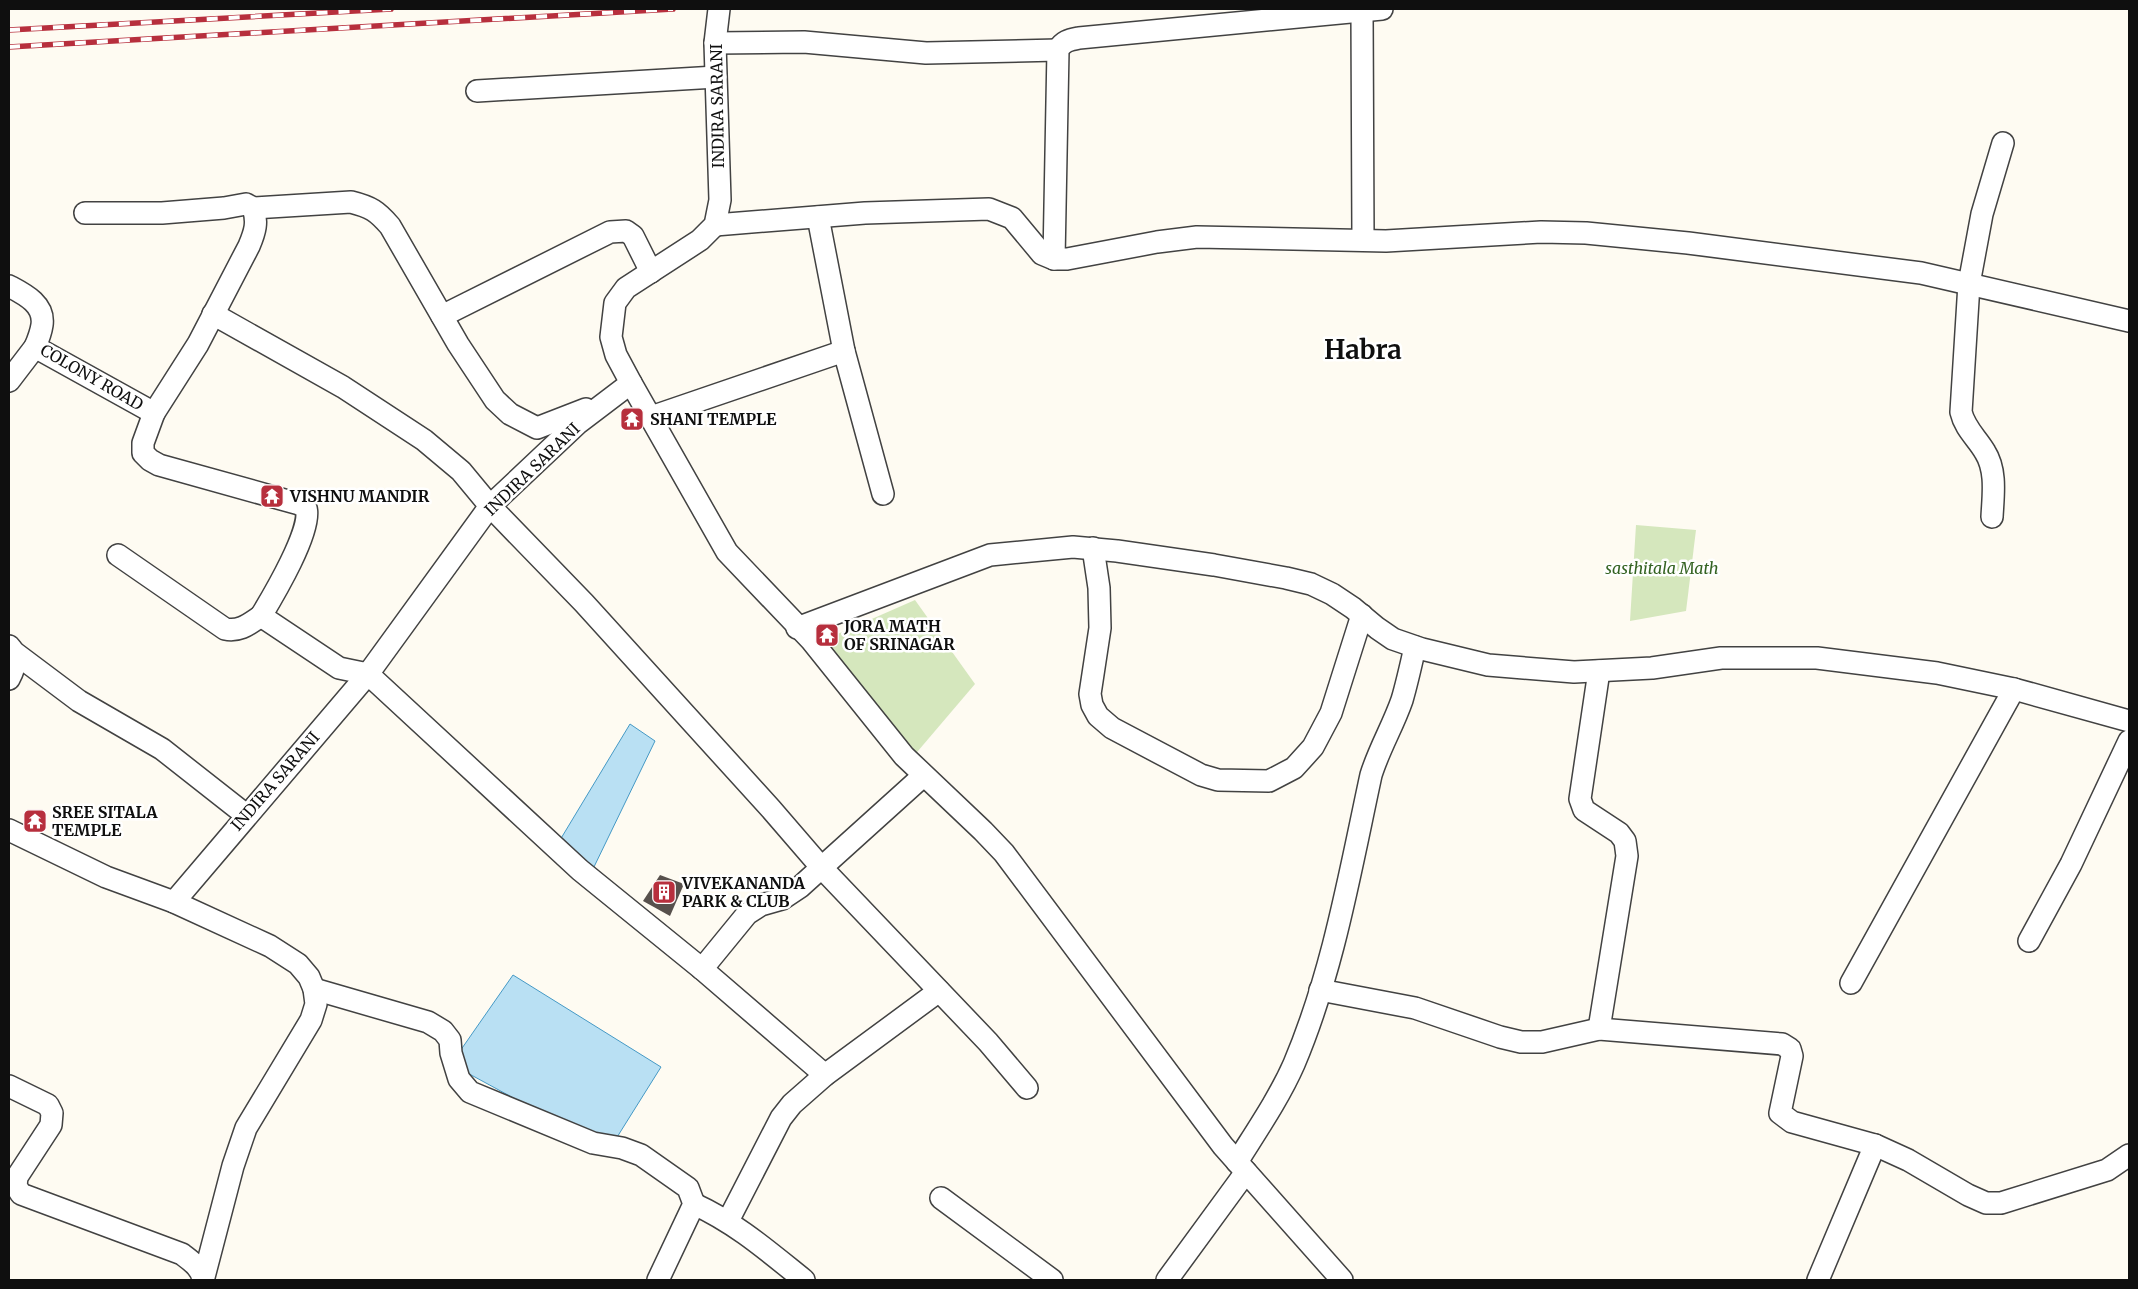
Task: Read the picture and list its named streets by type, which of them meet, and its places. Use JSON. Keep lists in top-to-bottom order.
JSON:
{
  "streets": {
    "street": ["INDIRA SARANI", "COLONY ROAD"]
  },
  "districts": ["Habra"],
  "parks": ["sasthitala Math"],
  "places": {
    "temple": [
      "SHANI TEMPLE",
      "VISHNU MANDIR",
      "JORA MATH OF SRINAGAR",
      "SREE SITALA TEMPLE"
    ],
    "building": ["VIVEKANANDA PARK & CLUB"]
  }
}
